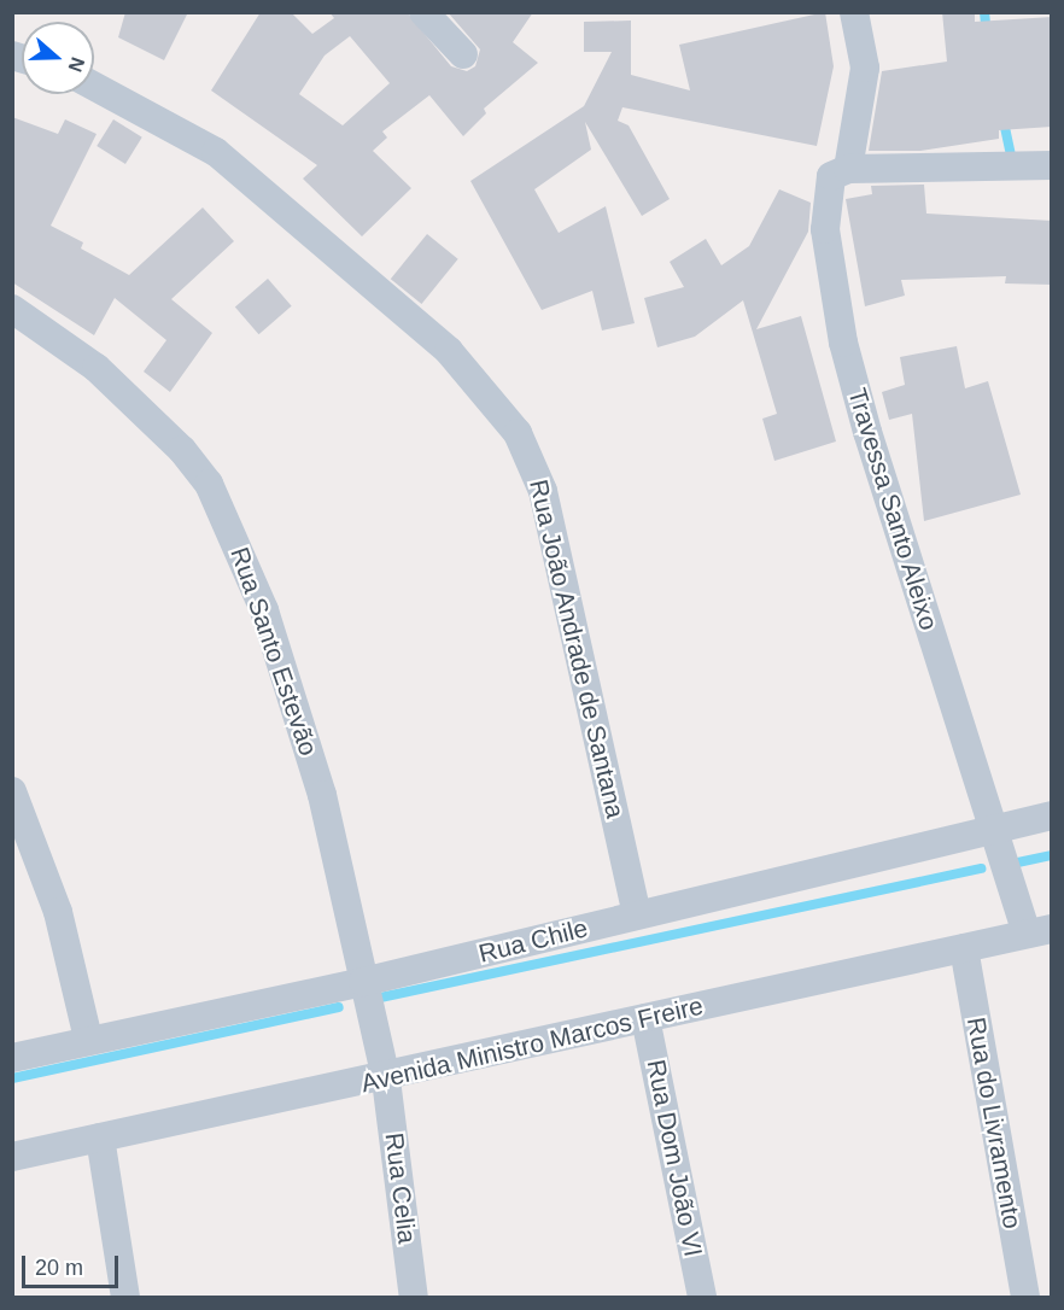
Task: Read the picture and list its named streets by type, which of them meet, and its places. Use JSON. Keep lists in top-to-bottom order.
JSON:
{
  "streets": {
    "street": [
      "Travessa Santo Aleixo",
      "Rua João Andrade de Santana",
      "Rua Santo Estevão",
      "Rua Chile",
      "Avenida Ministro Marcos Freire",
      "Rua do Livramento",
      "Rua Dom João VI",
      "Rua Celia"
    ]
  },
  "crossings": [
    ["Travessa Santo Aleixo", "Rua Chile"],
    ["Travessa Santo Aleixo", "Avenida Ministro Marcos Freire"],
    ["Rua João Andrade de Santana", "Rua Chile"],
    ["Rua Santo Estevão", "Rua Chile"],
    ["Rua Santo Estevão", "Avenida Ministro Marcos Freire"],
    ["Rua Santo Estevão", "Rua Celia"],
    ["Avenida Ministro Marcos Freire", "Rua do Livramento"],
    ["Avenida Ministro Marcos Freire", "Rua Dom João VI"],
    ["Avenida Ministro Marcos Freire", "Rua Celia"]
  ],
  "scale_bar": "20 m",
  "north": "right"
}
